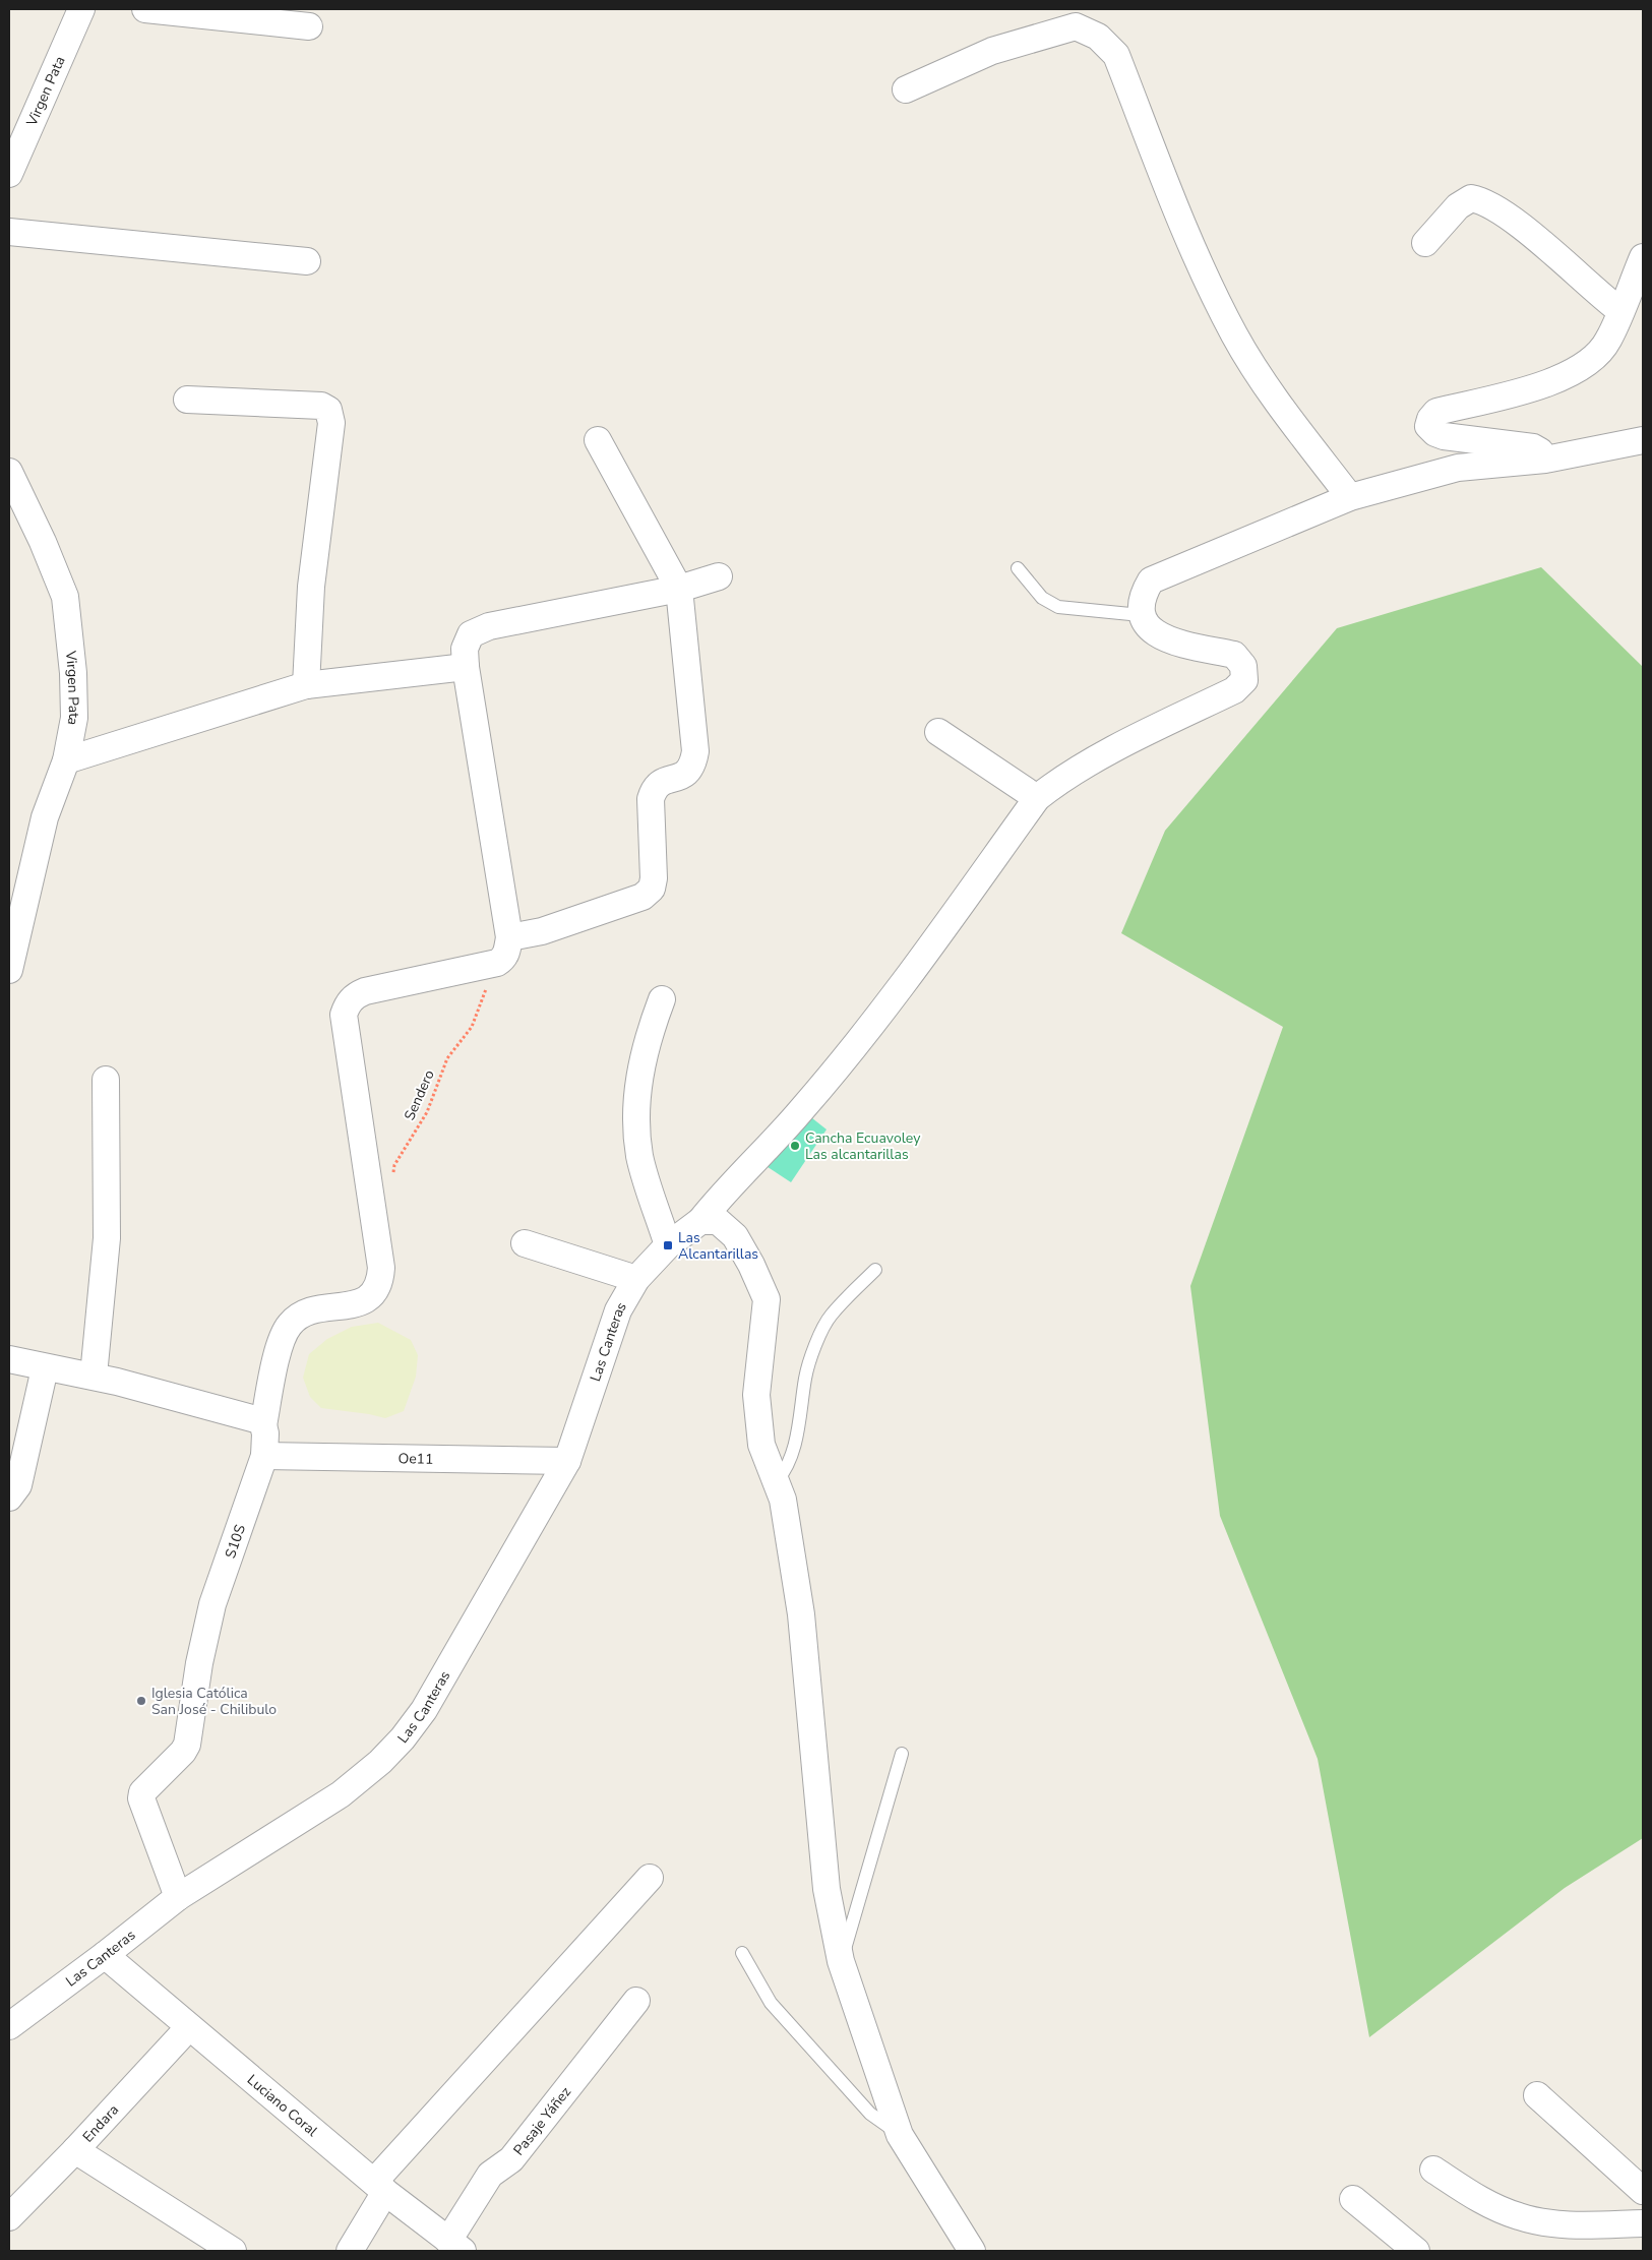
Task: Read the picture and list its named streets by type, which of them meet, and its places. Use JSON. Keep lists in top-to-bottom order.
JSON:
{
  "streets": {
    "street": [
      "Virgen Pata",
      "Las Canteras",
      "Oe11",
      "S10S",
      "Luciano Coral",
      "Pasaje Yáñez",
      "Endara"
    ],
    "path": ["Sendero"]
  },
  "crossings": [
    ["Sendero", "S10S"],
    ["Las Canteras", "Oe11"],
    ["Las Canteras", "S10S"],
    ["Las Canteras", "Luciano Coral"],
    ["Oe11", "S10S"],
    ["Luciano Coral", "Pasaje Yáñez"],
    ["Luciano Coral", "Endara"]
  ],
  "places": {
    "other": ["Cancha Ecuavoley Las alcantarillas", "Iglesia Católica San José - Chilibulo"],
    "transit": ["Las Alcantarillas"]
  }
}
